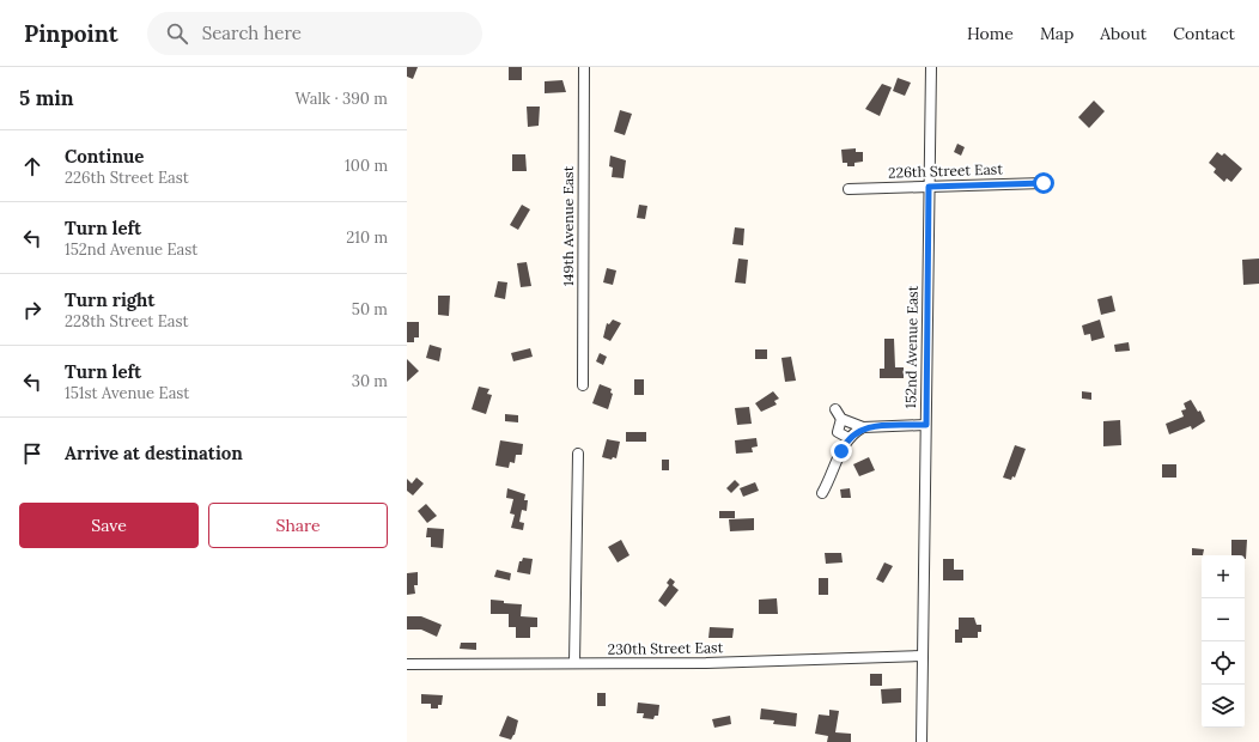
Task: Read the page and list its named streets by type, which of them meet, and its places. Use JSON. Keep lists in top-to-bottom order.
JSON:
{
  "streets": {
    "street": [
      "226th Street East",
      "149th Avenue East",
      "152nd Avenue East",
      "230th Street East"
    ]
  },
  "crossings": [
    ["226th Street East", "152nd Avenue East"],
    ["152nd Avenue East", "230th Street East"]
  ],
  "page": {
    "header": "Pinpoint",
    "search": "Search here",
    "nav": [
      "Home",
      "Map",
      "About",
      "Contact"
    ],
    "heading": ["5 min", "Walk · 390 m"],
    "list": [
      ["Continue", "226th Street East", "100 m"],
      ["Turn left", "152nd Avenue East", "210 m"],
      ["Turn right", "228th Street East", "50 m"],
      ["Turn left", "151st Avenue East", "30 m"],
      "Arrive at destination"
    ],
    "buttons": ["Save", "Share"],
    "map_buttons": ["+", "−"]
  }
}
